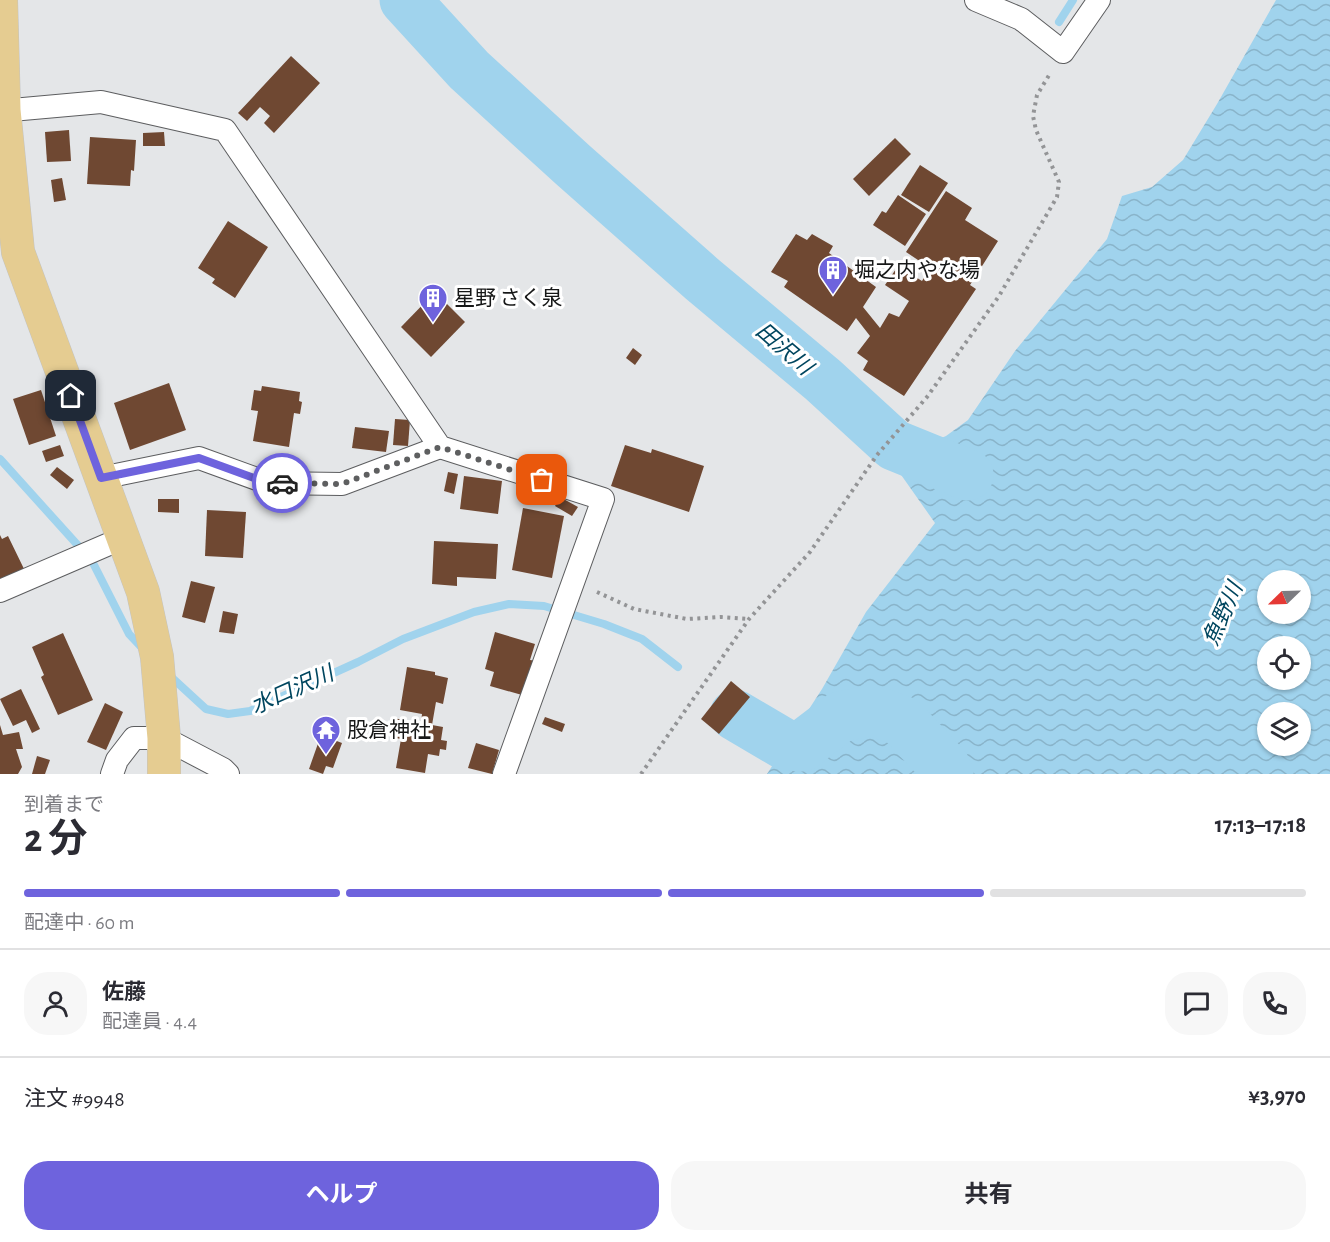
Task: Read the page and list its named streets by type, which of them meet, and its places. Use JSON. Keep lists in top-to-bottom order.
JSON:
{
  "water": ["田沢川", "魚野川", "水口沢川"],
  "places": {
    "building": ["堀之内やな場", "星野 さく泉"],
    "temple": ["股倉神社"]
  },
  "north": "bottom left",
  "page": {
    "heading": ["2 分", "到着まで", "17:13–17:18"],
    "panel": [
      "佐藤",
      "配達員 · 4.4",
      "注文 #9948",
      "¥3,970"
    ],
    "bar": "配達中 · 60 m",
    "buttons": ["ヘルプ", "共有"]
  }
}
